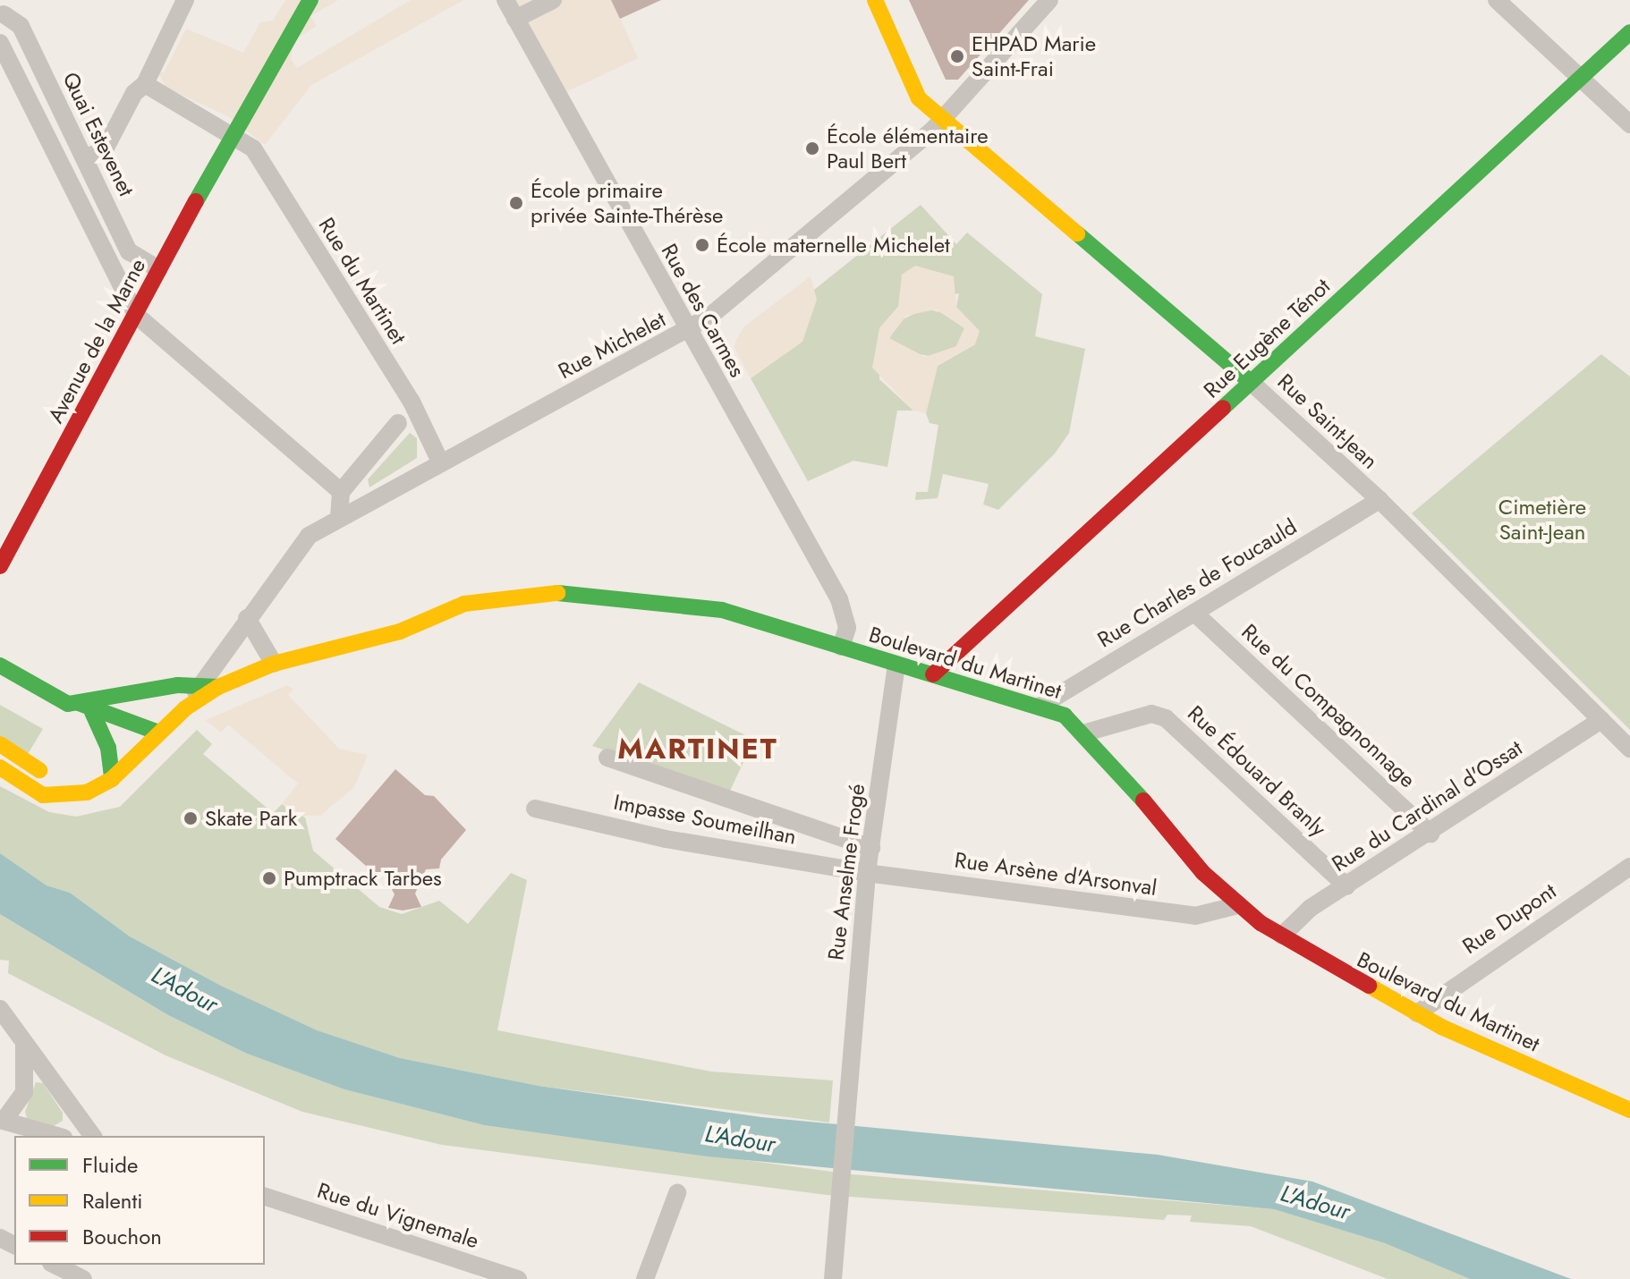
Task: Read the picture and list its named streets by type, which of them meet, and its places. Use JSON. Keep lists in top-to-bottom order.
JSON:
{
  "streets": {
    "main road": [
      "Rue Eugène Ténot",
      "Avenue de la Marne",
      "Rue Saint-Jean",
      "Boulevard du Martinet"
    ],
    "street": [
      "Quai Estevenet",
      "Rue du Martinet",
      "Rue des Carmes",
      "Rue Michelet",
      "Rue Charles de Foucauld",
      "Rue du Compagnonnage",
      "Rue Édouard Branly",
      "Rue du Cardinal d'Ossat",
      "Impasse Soumeilhan",
      "Rue Anselme Frogé",
      "Rue Arsène d'Arsonval",
      "Rue Dupont",
      "Rue du Vignemale"
    ]
  },
  "crossings": [
    ["Quai Estevenet", "Avenue de la Marne"],
    ["Rue du Martinet", "Avenue de la Marne"],
    ["Rue du Martinet", "Rue Michelet"],
    ["Rue des Carmes", "Rue Michelet"],
    ["Rue des Carmes", "Boulevard du Martinet"],
    ["Rue Eugène Ténot", "Rue Saint-Jean"],
    ["Rue Eugène Ténot", "Boulevard du Martinet"],
    ["Rue Michelet", "Rue Saint-Jean"],
    ["Rue Michelet", "Boulevard du Martinet"],
    ["Rue Saint-Jean", "Rue Charles de Foucauld"],
    ["Rue Saint-Jean", "Rue du Cardinal d'Ossat"],
    ["Rue Charles de Foucauld", "Boulevard du Martinet"],
    ["Rue Charles de Foucauld", "Rue du Compagnonnage"],
    ["Boulevard du Martinet", "Rue Édouard Branly"],
    ["Boulevard du Martinet", "Rue du Cardinal d'Ossat"],
    ["Boulevard du Martinet", "Rue Anselme Frogé"],
    ["Boulevard du Martinet", "Rue Arsène d'Arsonval"],
    ["Boulevard du Martinet", "Rue Dupont"],
    ["Rue du Compagnonnage", "Rue du Cardinal d'Ossat"],
    ["Rue Édouard Branly", "Rue du Cardinal d'Ossat"],
    ["Impasse Soumeilhan", "Rue Anselme Frogé"],
    ["Impasse Soumeilhan", "Rue Arsène d'Arsonval"],
    ["Rue Anselme Frogé", "Rue Arsène d'Arsonval"]
  ],
  "districts": ["MARTINET"],
  "water": ["L'Adour"],
  "parks": ["Cimetière Saint-Jean"],
  "places": [
    "EHPAD Marie Saint-Frai",
    "École élémentaire Paul Bert",
    "École primaire privée Sainte-Thérèse",
    "École maternelle Michelet",
    "Skate Park",
    "Pumptrack Tarbes"
  ],
  "legend": ["Fluide", "Ralenti", "Bouchon"]
}
